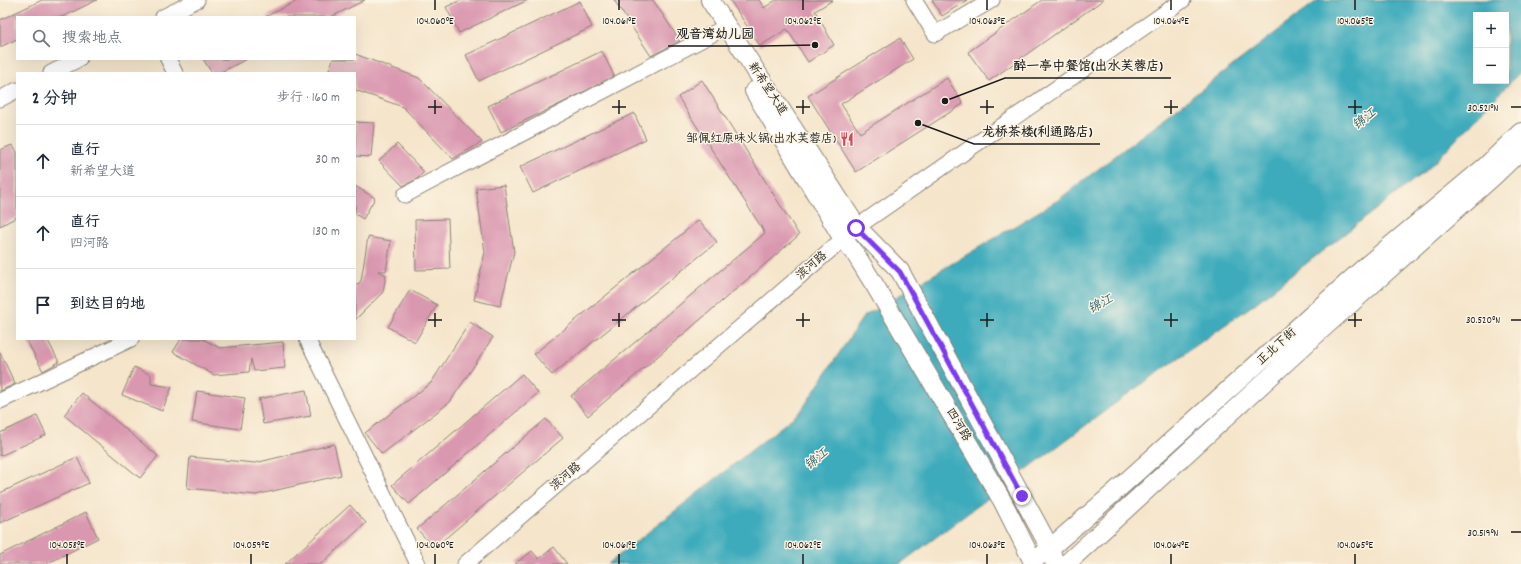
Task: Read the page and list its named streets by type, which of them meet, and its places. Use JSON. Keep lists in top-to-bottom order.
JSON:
{
  "streets": {
    "street": [
      "新希望大道",
      "滨河路",
      "正北下街",
      "四河路"
    ]
  },
  "crossings": [
    ["新希望大道", "滨河路"],
    ["新希望大道", "四河路"],
    ["滨河路", "四河路"],
    ["正北下街", "四河路"]
  ],
  "water": ["锦江"],
  "places": {
    "other": ["观音湾幼儿园", "醉一亭中餐馆(出水芙蓉店)", "龙桥茶楼(利通路店)"],
    "restaurant": ["邹佩红原味火锅(出水芙蓉店)"]
  },
  "page": {
    "map_buttons": ["+", "−"],
    "search": "搜索地点",
    "heading": ["2 分钟", "步行 · 160 m"],
    "list": [
      ["直行", "新希望大道", "30 m"],
      ["直行", "四河路", "130 m"],
      "到达目的地"
    ]
  },
  "coordinates": [
    "104.060°E",
    "104.061°E",
    "104.062°E",
    "104.063°E",
    "104.064°E",
    "104.065°E",
    "30.521°N",
    "30.520°N",
    "30.519°N",
    "104.058°E",
    "104.059°E"
  ]
}
